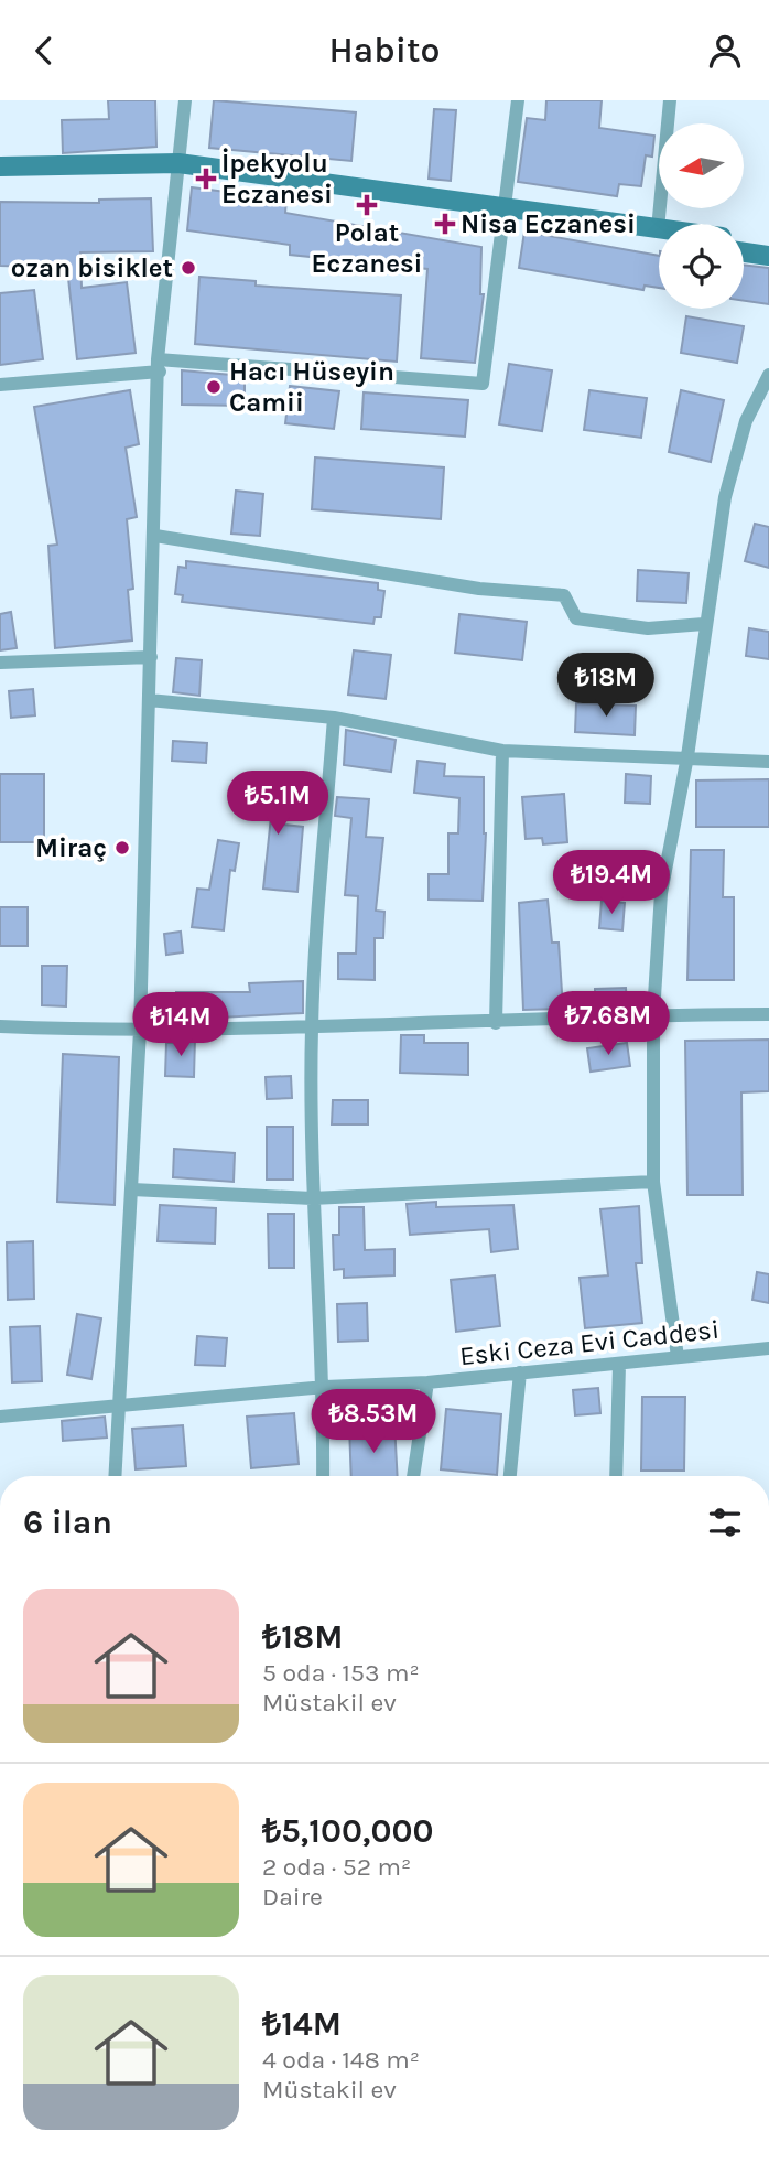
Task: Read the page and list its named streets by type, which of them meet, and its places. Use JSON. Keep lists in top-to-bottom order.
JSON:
{
  "streets": {
    "street": ["Eski Ceza Evi Caddesi"]
  },
  "places": {
    "health": ["İpekyolu Eczanesi", "Polat Eczanesi", "Nisa Eczanesi"],
    "other": ["ozan bisiklet", "Hacı Hüseyin Camii", "Miraç"]
  },
  "north": "left",
  "page": {
    "header": "Habito",
    "price": [
      "₺18M",
      "₺5.1M",
      "₺19.4M",
      "₺7.68M",
      "₺14M",
      "₺8.53M"
    ],
    "heading": "6 ilan",
    "list": [
      {
        "name": "₺18M",
        "note": "5 oda · 153 m² · Müstakil ev"
      },
      {
        "name": "₺5,100,000",
        "note": "2 oda · 52 m² · Daire"
      },
      {
        "name": "₺14M",
        "note": "4 oda · 148 m² · Müstakil ev"
      }
    ]
  }
}
